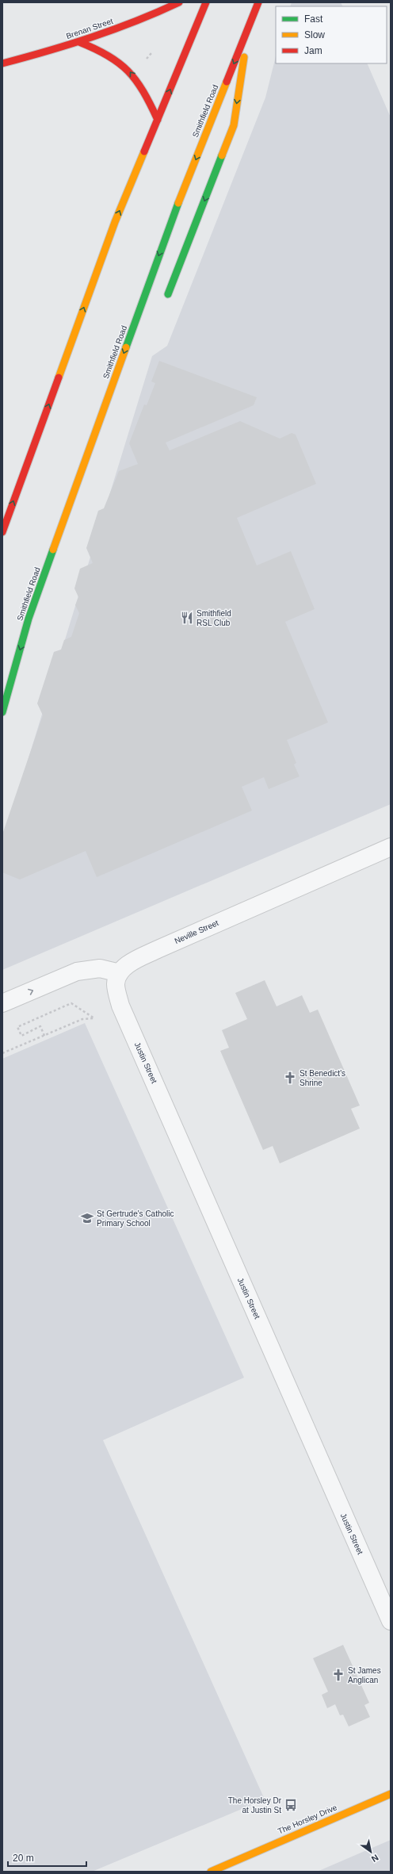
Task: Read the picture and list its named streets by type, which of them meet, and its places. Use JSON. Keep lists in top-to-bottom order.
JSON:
{
  "streets": {
    "main road": ["Brenan Street", "Smithfield Road", "The Horsley Drive"],
    "street": ["Neville Street", "Justin Street"]
  },
  "crossings": [
    ["Neville Street", "Justin Street"]
  ],
  "places": {
    "restaurant": ["Smithfield RSL Club"],
    "church": ["St Benedict's Shrine", "St James Anglican"],
    "school or university": ["St Gertrude's Catholic Primary School"],
    "bus stop": ["The Horsley Dr at Justin St"]
  },
  "legend": ["Fast", "Slow", "Jam"],
  "scale_bar": "20 m",
  "north": "bottom right"
}
